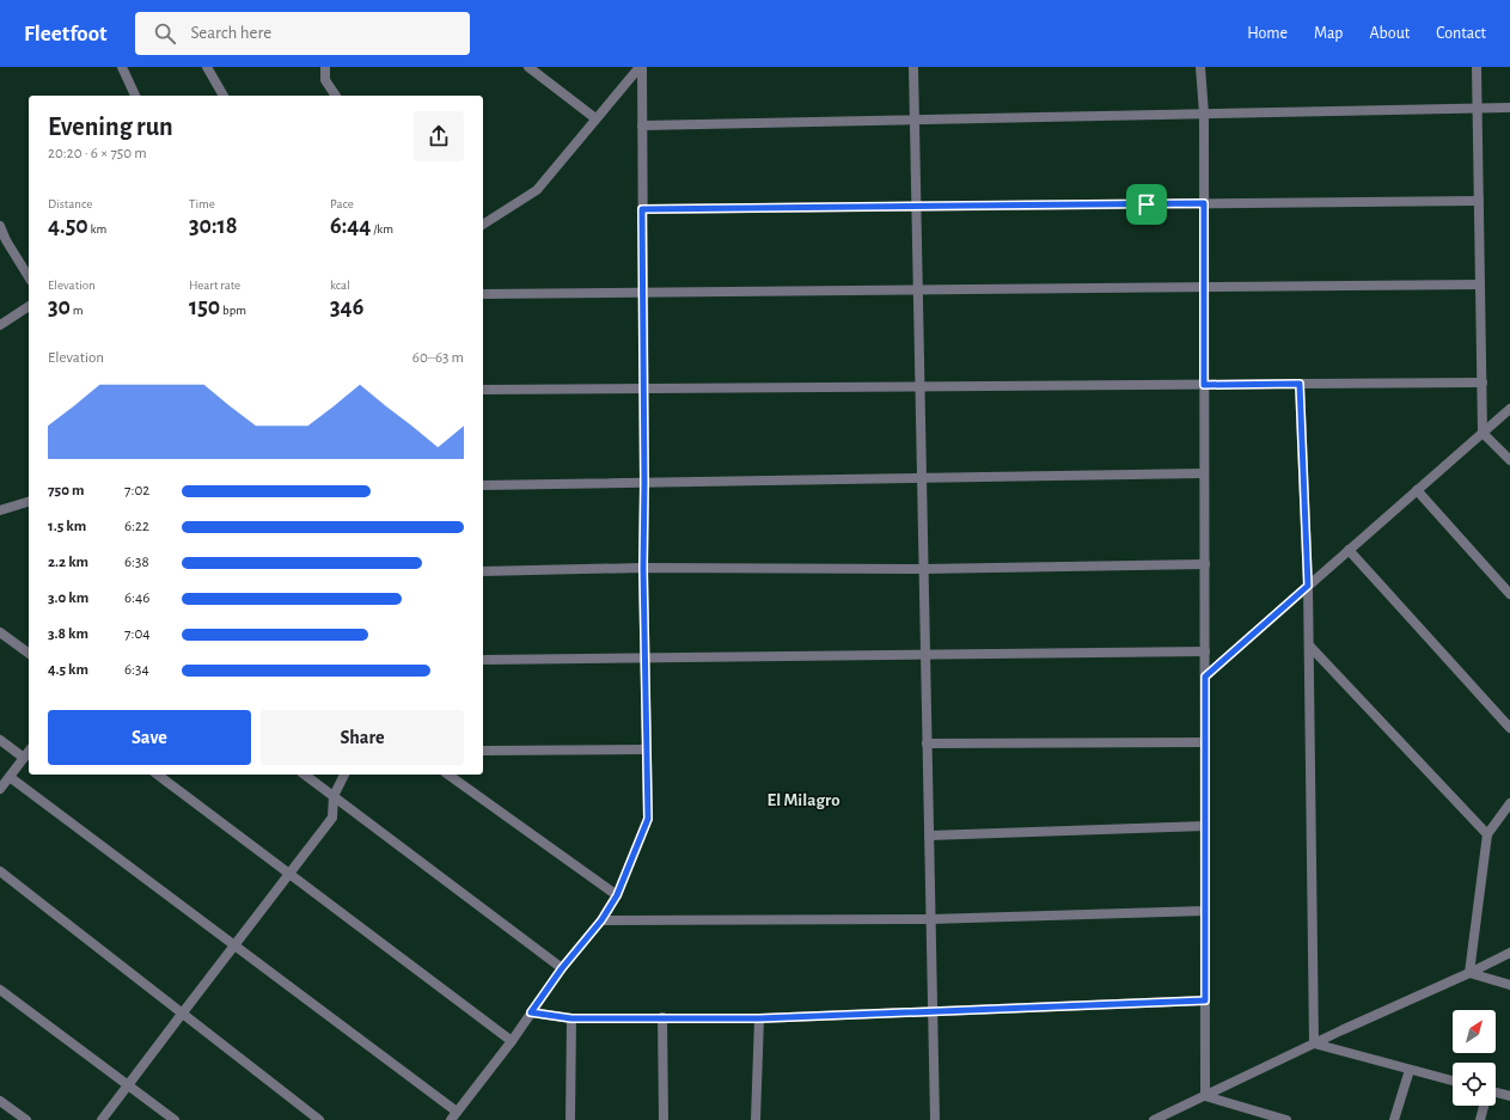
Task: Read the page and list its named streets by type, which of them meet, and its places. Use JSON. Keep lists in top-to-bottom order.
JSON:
{
  "districts": ["El Milagro"],
  "north": "top right",
  "page": {
    "header": "Fleetfoot",
    "search": "Search here",
    "nav": [
      "Home",
      "Map",
      "About",
      "Contact"
    ],
    "heading": ["Evening run", "20:20 · 6 × 750 m"],
    "stats": [
      ["Distance", "4.50 km"],
      ["Time", "30:18"],
      ["Pace", "6:44 /km"],
      ["Elevation", "30 m"],
      ["Heart rate", "150 bpm"],
      ["kcal", "346"]
    ],
    "chart": ["Elevation", "60–63 m"],
    "list": [
      {
        "name": "750 m",
        "note": "7:02"
      },
      {
        "name": "1.5 km",
        "note": "6:22"
      },
      {
        "name": "2.2 km",
        "note": "6:38"
      },
      {
        "name": "3.0 km",
        "note": "6:46"
      },
      {
        "name": "3.8 km",
        "note": "7:04"
      },
      {
        "name": "4.5 km",
        "note": "6:34"
      }
    ],
    "buttons": ["Save", "Share"]
  }
}
